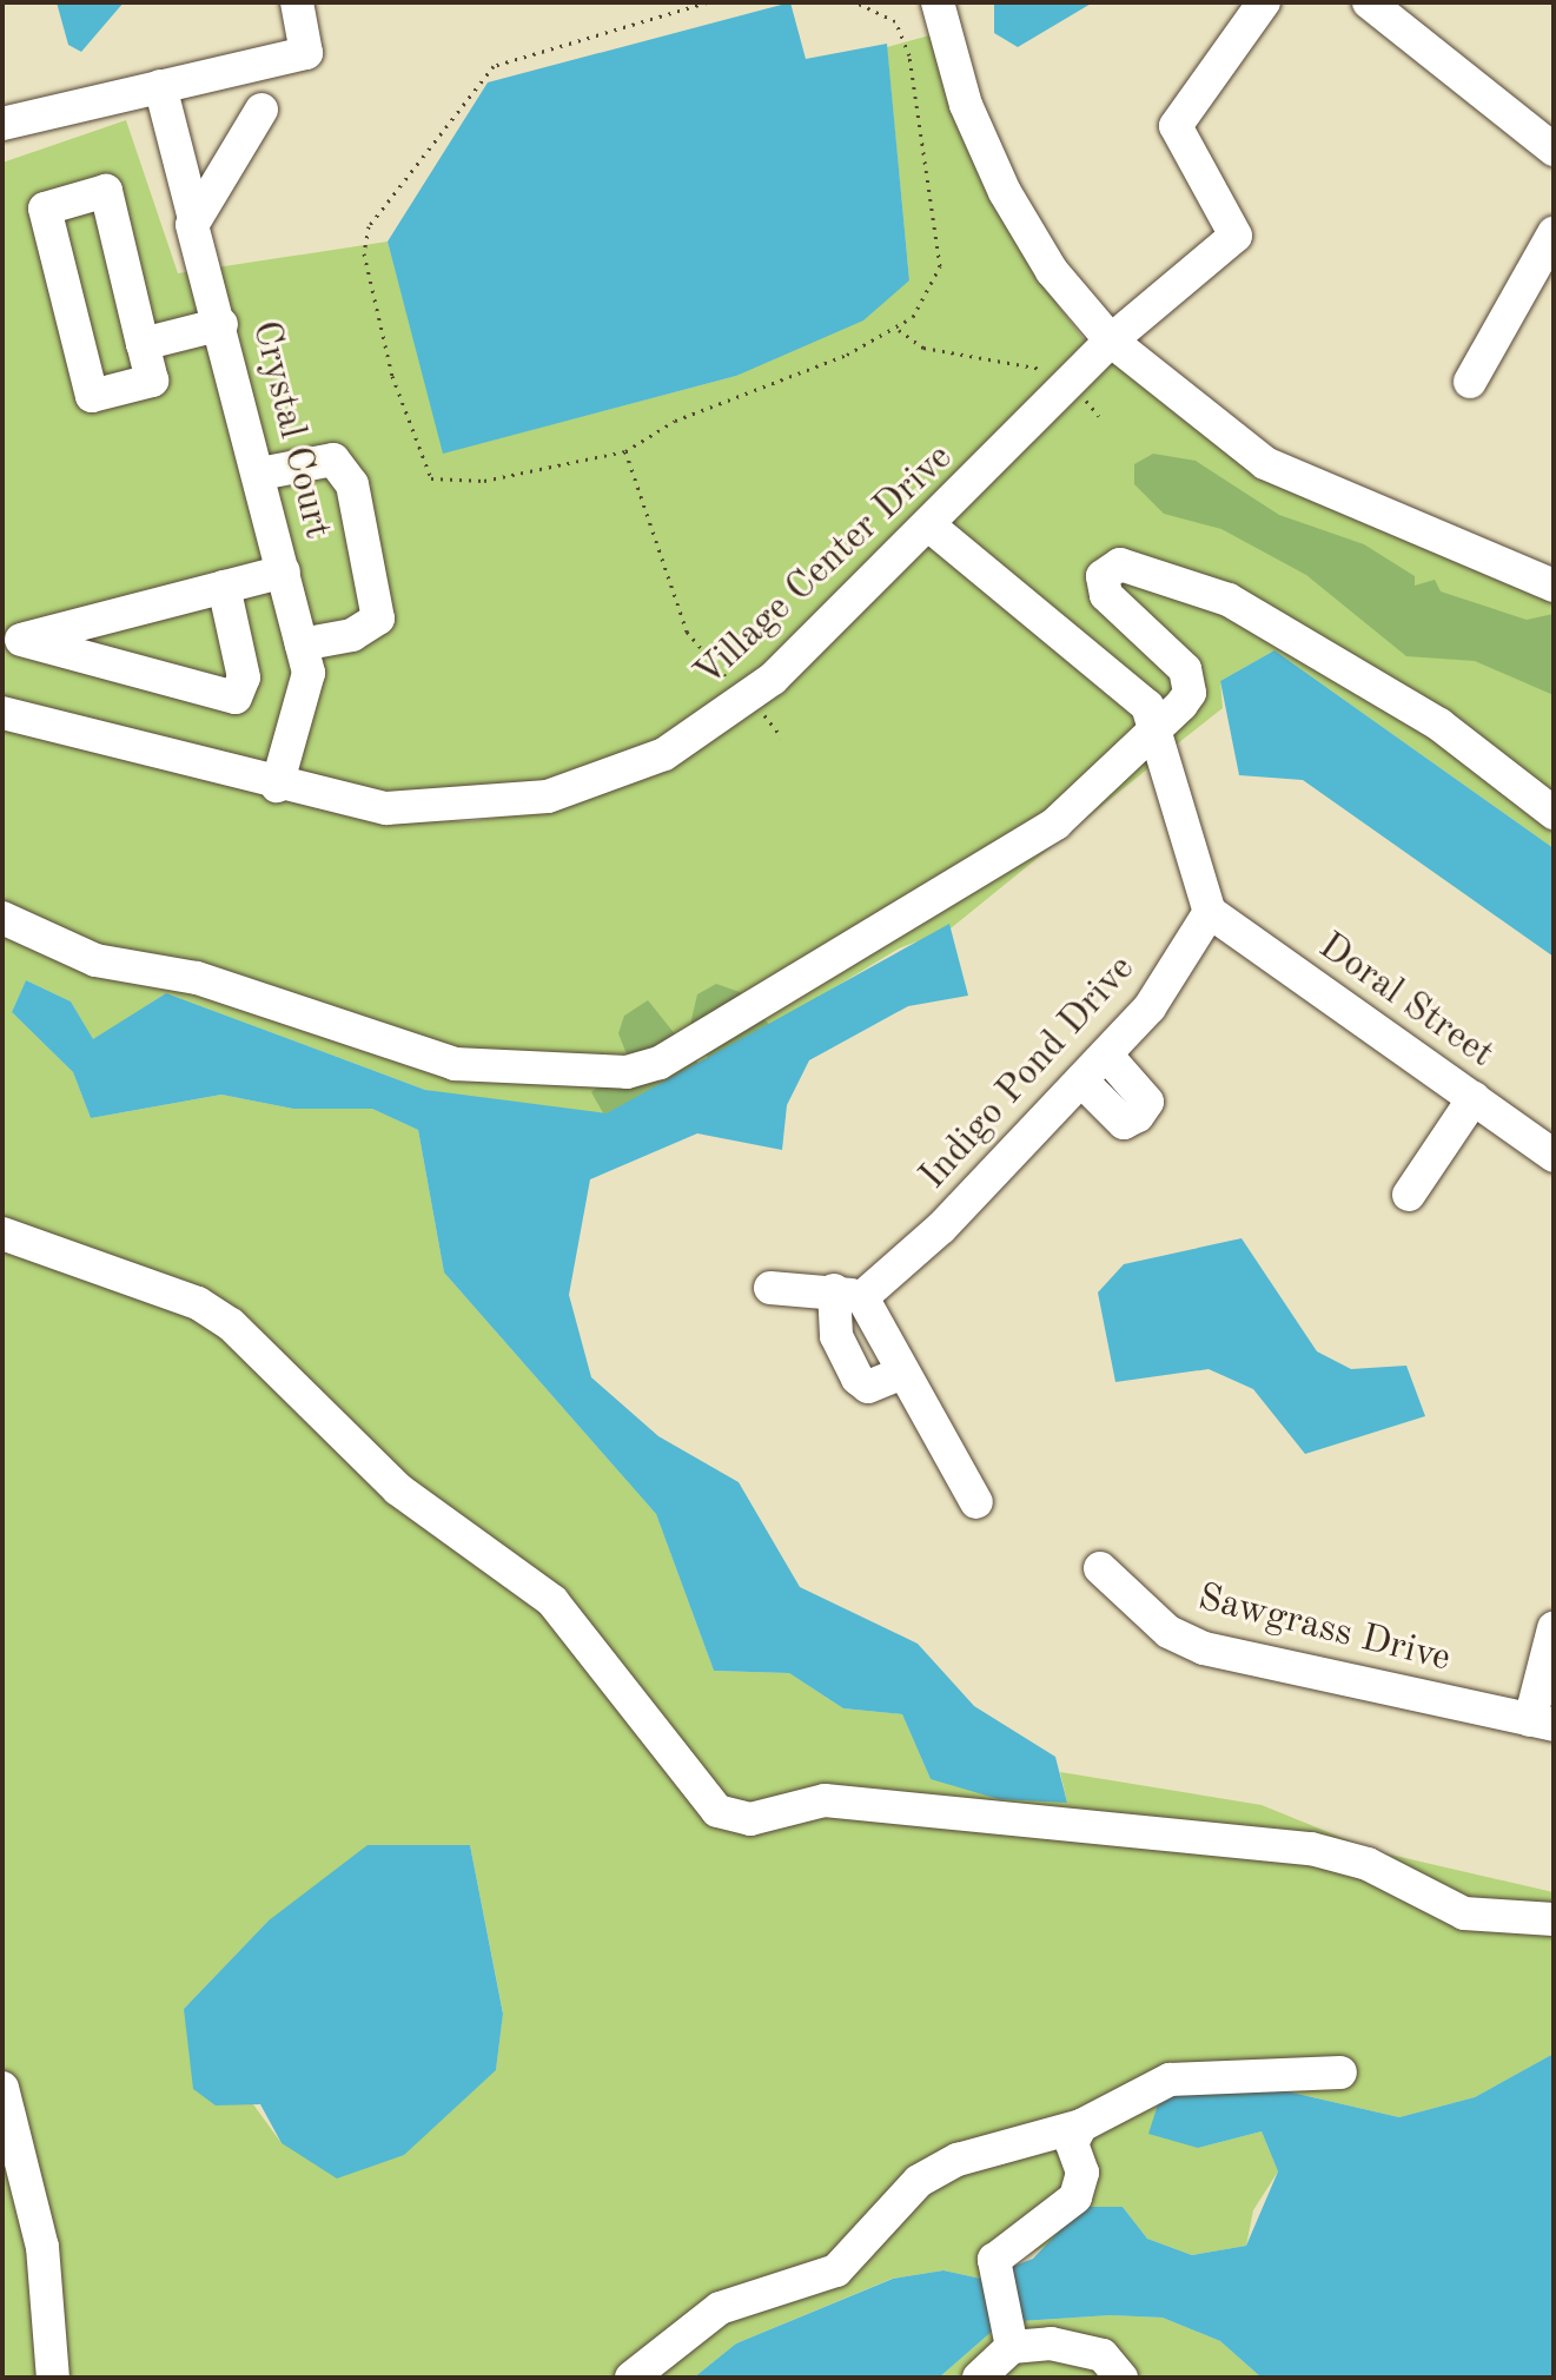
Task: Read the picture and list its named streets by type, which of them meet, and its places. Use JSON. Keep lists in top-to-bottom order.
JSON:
{
  "streets": {
    "street": [
      "Crystal Court",
      "Village Center Drive",
      "Doral Street",
      "Indigo Pond Drive",
      "Sawgrass Drive"
    ]
  },
  "crossings": [
    ["Crystal Court", "Village Center Drive"],
    ["Doral Street", "Indigo Pond Drive"]
  ]
}
